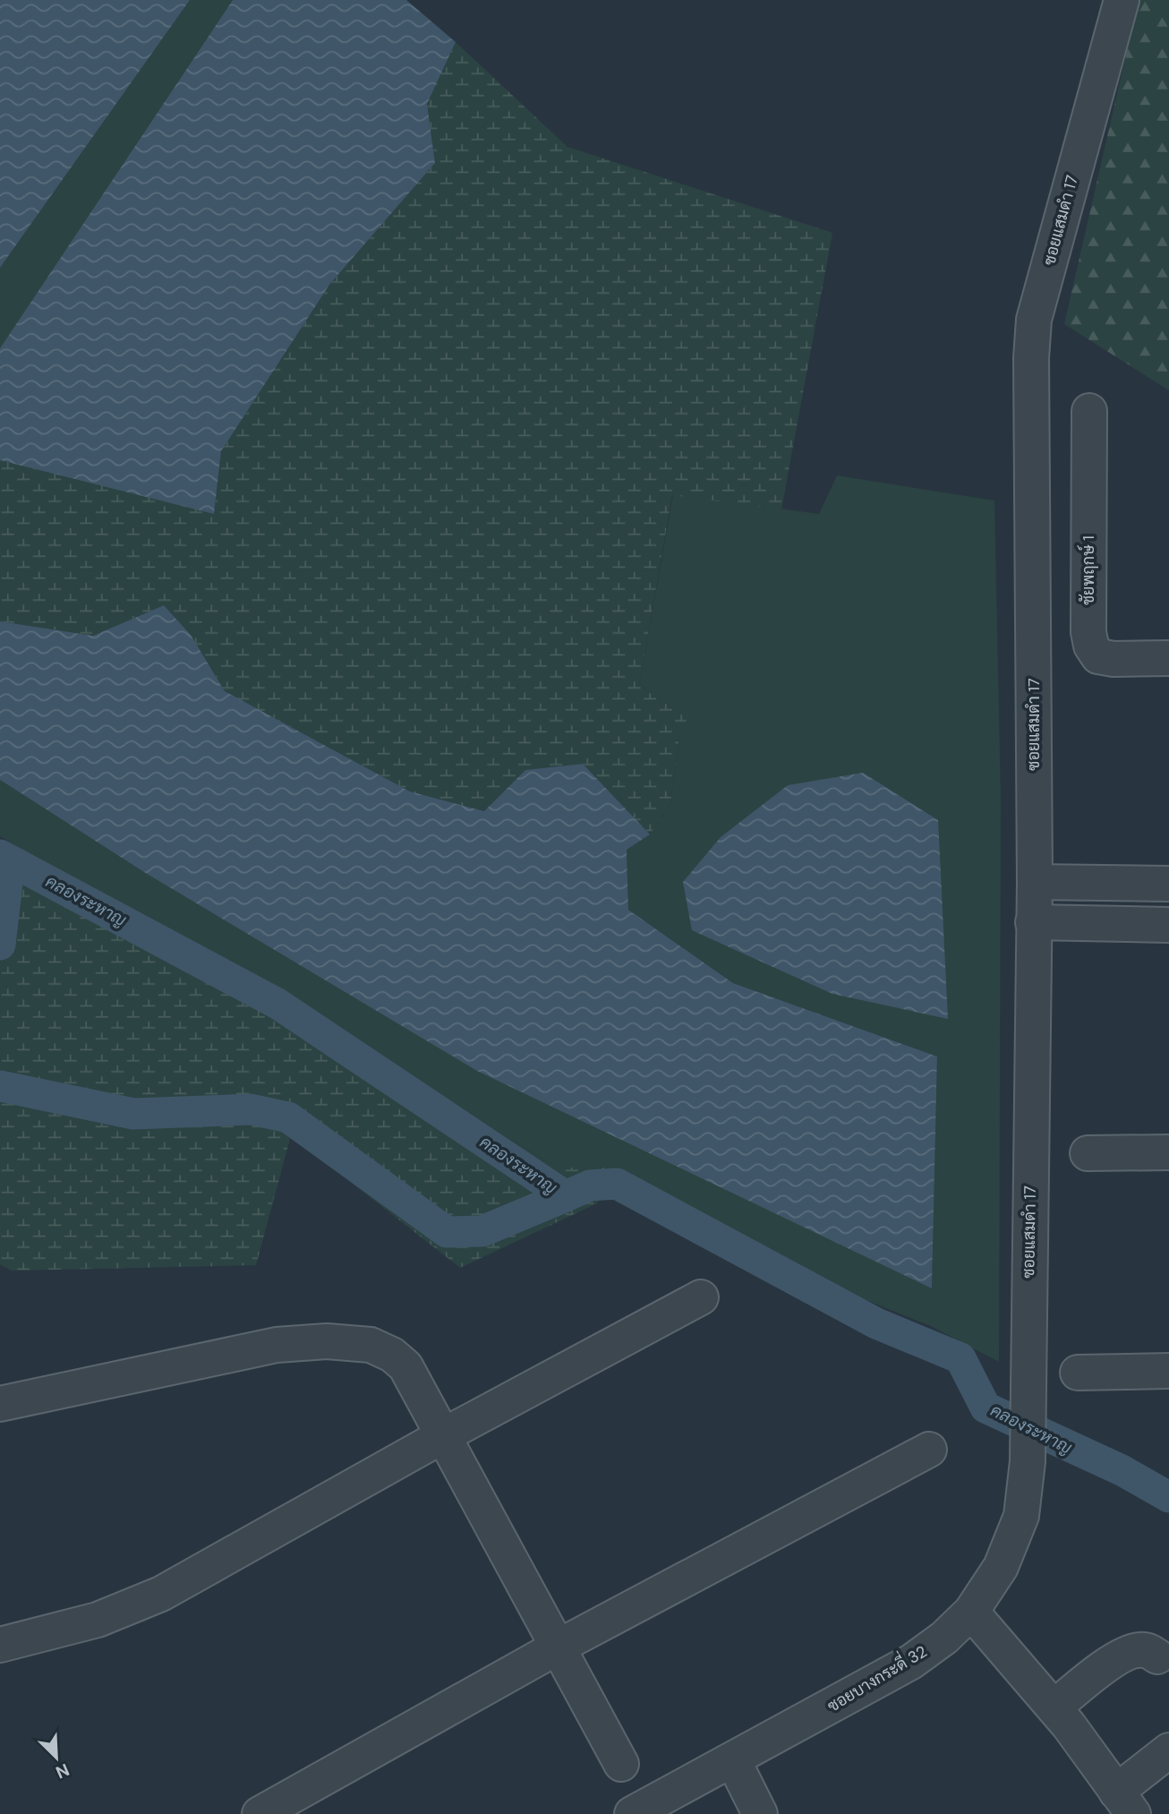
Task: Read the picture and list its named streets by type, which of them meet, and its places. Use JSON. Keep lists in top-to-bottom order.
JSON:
{
  "streets": {
    "street": ["ซอยแสมดำ 17", "ชัยพฤกษ์ 1", "ซอยบางกระดี่ 32"]
  },
  "crossings": [
    ["ซอยแสมดำ 17", "ซอยบางกระดี่ 32"]
  ],
  "water": ["คลองระหาญ"],
  "north": "bottom right"
}
